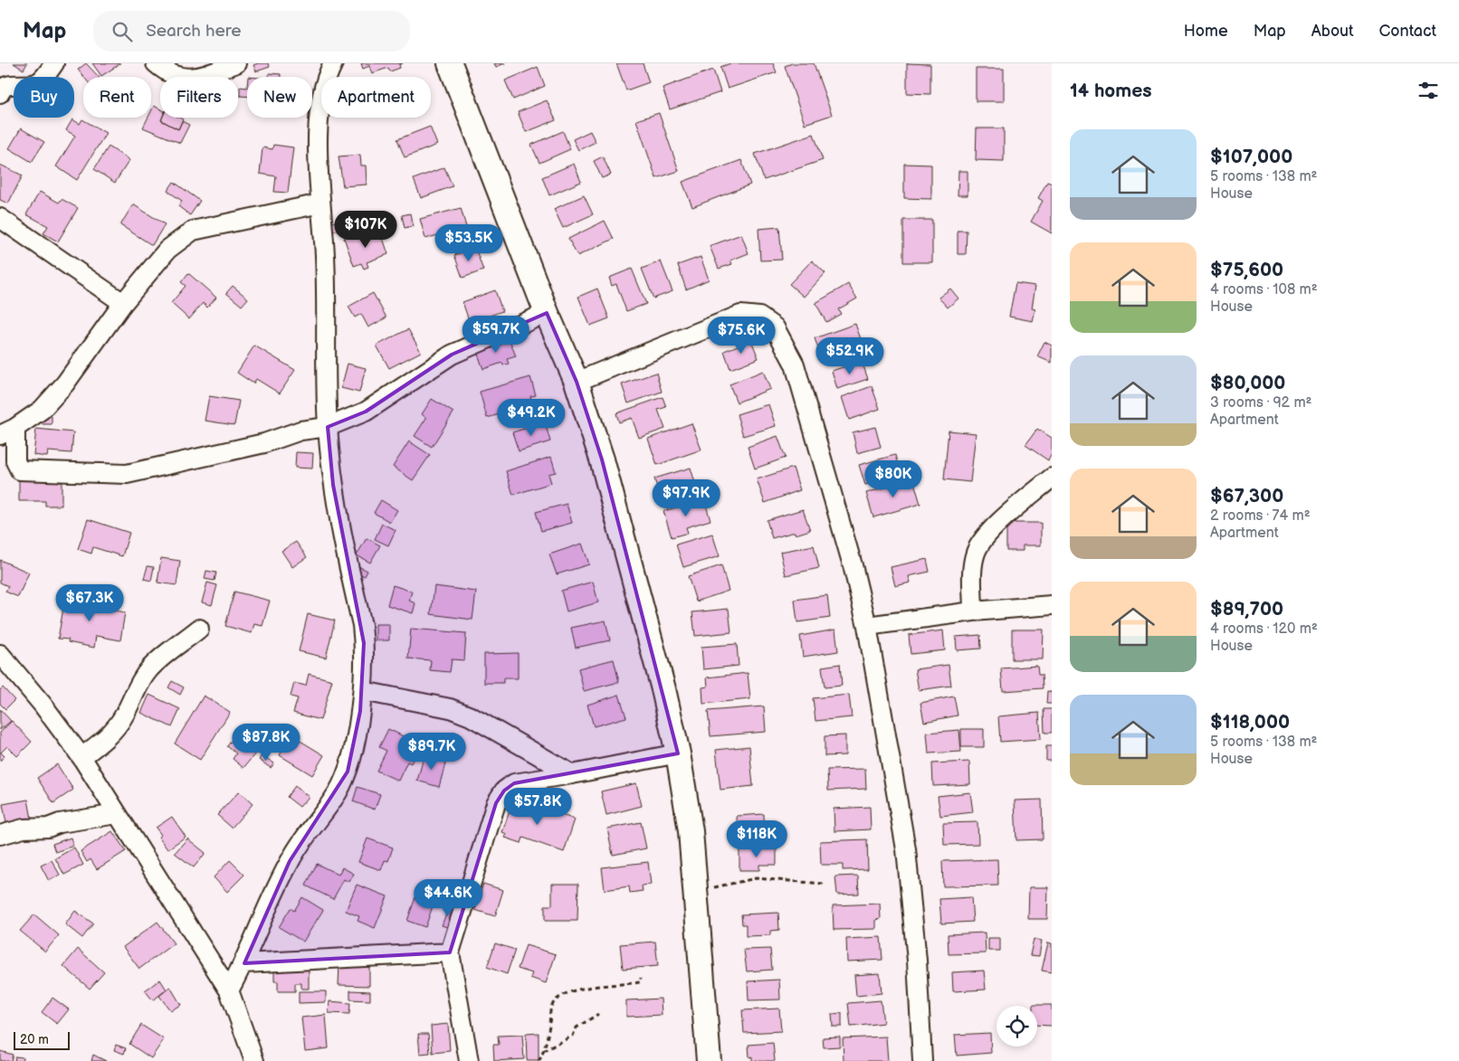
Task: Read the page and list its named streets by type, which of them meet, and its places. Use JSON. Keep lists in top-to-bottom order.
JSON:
{
  "scale_bar": "20 m",
  "page": {
    "header": "Map",
    "search": "Search here",
    "nav": [
      "Home",
      "Map",
      "About",
      "Contact"
    ],
    "heading": "14 homes",
    "chip": [
      "Buy",
      "Rent",
      "Filters",
      "New",
      "Apartment"
    ],
    "list": [
      {
        "name": "$107,000",
        "note": "5 rooms · 138 m² · House"
      },
      {
        "name": "$75,600",
        "note": "4 rooms · 108 m² · House"
      },
      {
        "name": "$80,000",
        "note": "3 rooms · 92 m² · Apartment"
      },
      {
        "name": "$67,300",
        "note": "2 rooms · 74 m² · Apartment"
      },
      {
        "name": "$89,700",
        "note": "4 rooms · 120 m² · House"
      },
      {
        "name": "$118,000",
        "note": "5 rooms · 138 m² · House"
      }
    ],
    "price": [
      "$107K",
      "$53.5K",
      "$59.7K",
      "$75.6K",
      "$52.9K",
      "$49.2K",
      "$80K",
      "$97.9K",
      "$67.3K",
      "$87.8K",
      "$89.7K",
      "$57.8K",
      "$118K",
      "$44.6K"
    ],
    "scale": "20 m"
  }
}
